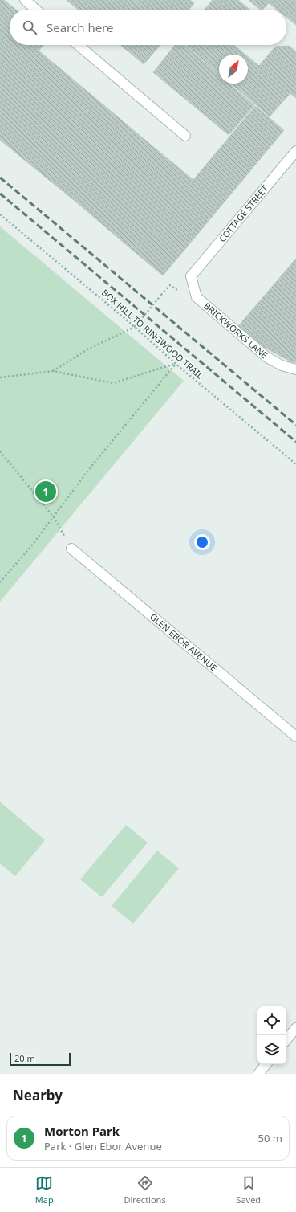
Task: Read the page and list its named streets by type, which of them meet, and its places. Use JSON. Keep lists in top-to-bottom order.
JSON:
{
  "streets": {
    "street": ["COTTAGE STREET", "BRICKWORKS LANE", "GLEN EBOR AVENUE"],
    "path": ["BOX HILL TO RINGWOOD TRAIL"]
  },
  "crossings": [
    ["COTTAGE STREET", "BRICKWORKS LANE"]
  ],
  "scale_bar": "20 m",
  "north": "top right",
  "page": {
    "search": "Search here",
    "pins": "1",
    "scale": "20 m",
    "heading": "Nearby",
    "list": [
      {
        "mark": "1",
        "name": "Morton Park",
        "note": "Park · Glen Ebor Avenue",
        "value": "50 m"
      }
    ],
    "nav": ["Map", "Directions", "Saved"]
  }
}
